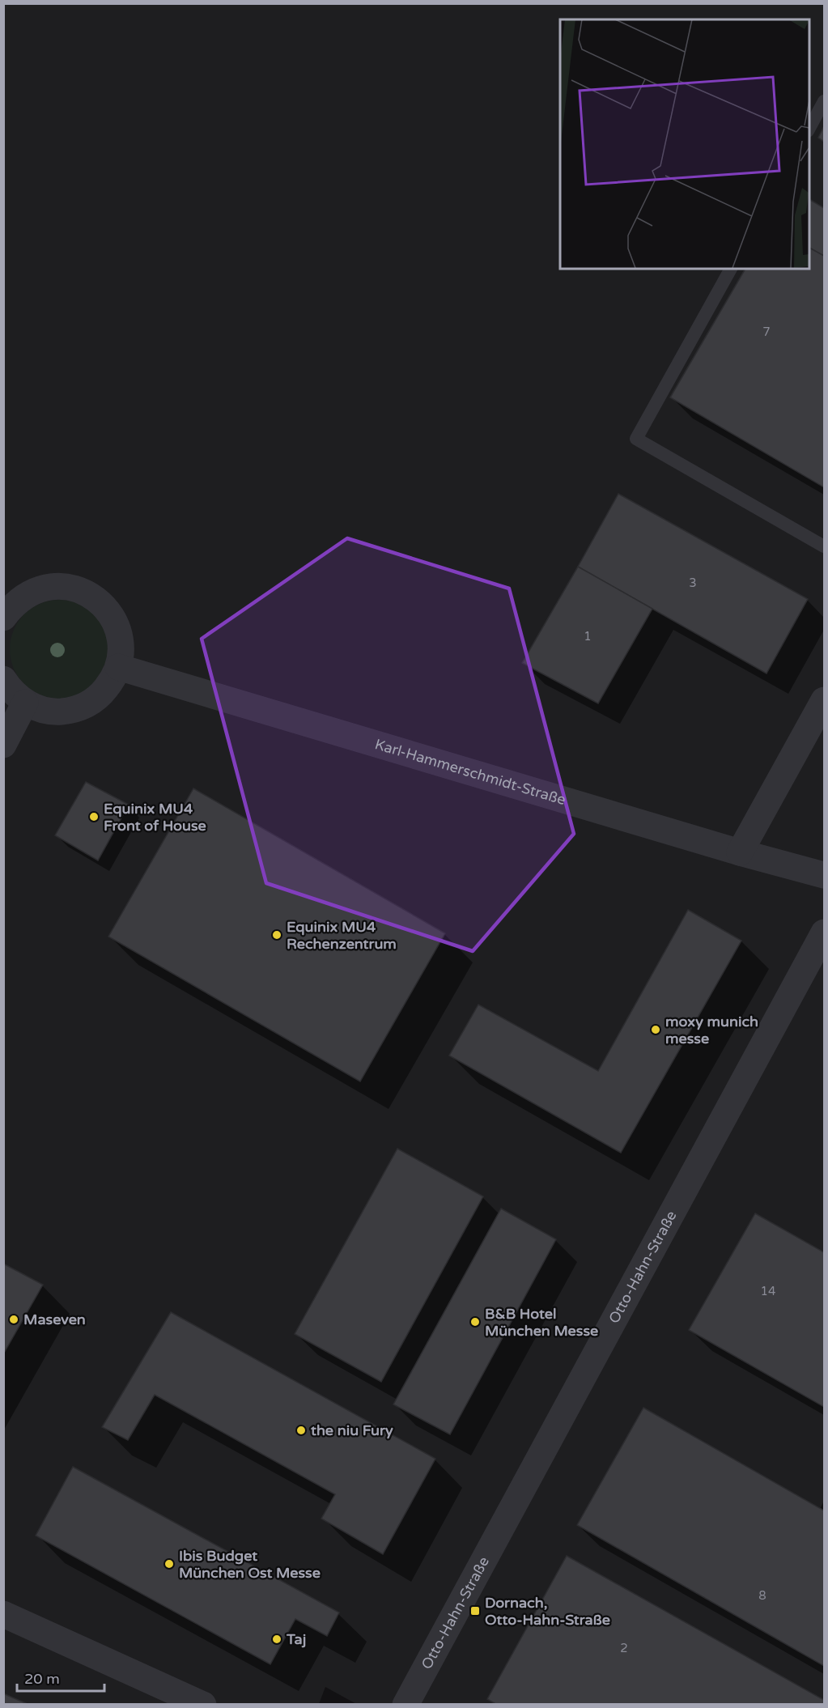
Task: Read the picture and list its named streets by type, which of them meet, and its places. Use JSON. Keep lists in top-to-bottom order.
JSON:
{
  "streets": {
    "street": ["Karl-Hammerschmidt-Straße", "Otto-Hahn-Straße"]
  },
  "places": {
    "other": [
      "Equinix MU4 Front of House",
      "Equinix MU4 Rechenzentrum",
      "moxy munich messe",
      "Maseven",
      "B&B Hotel München Messe",
      "the niu Fury",
      "Ibis Budget München Ost Messe",
      "Taj"
    ],
    "transit": ["Dornach, Otto-Hahn-Straße"]
  },
  "house_numbers": [
    "7",
    "3",
    "1",
    "14",
    "8",
    "2"
  ],
  "scale_bar": "20 m"
}
